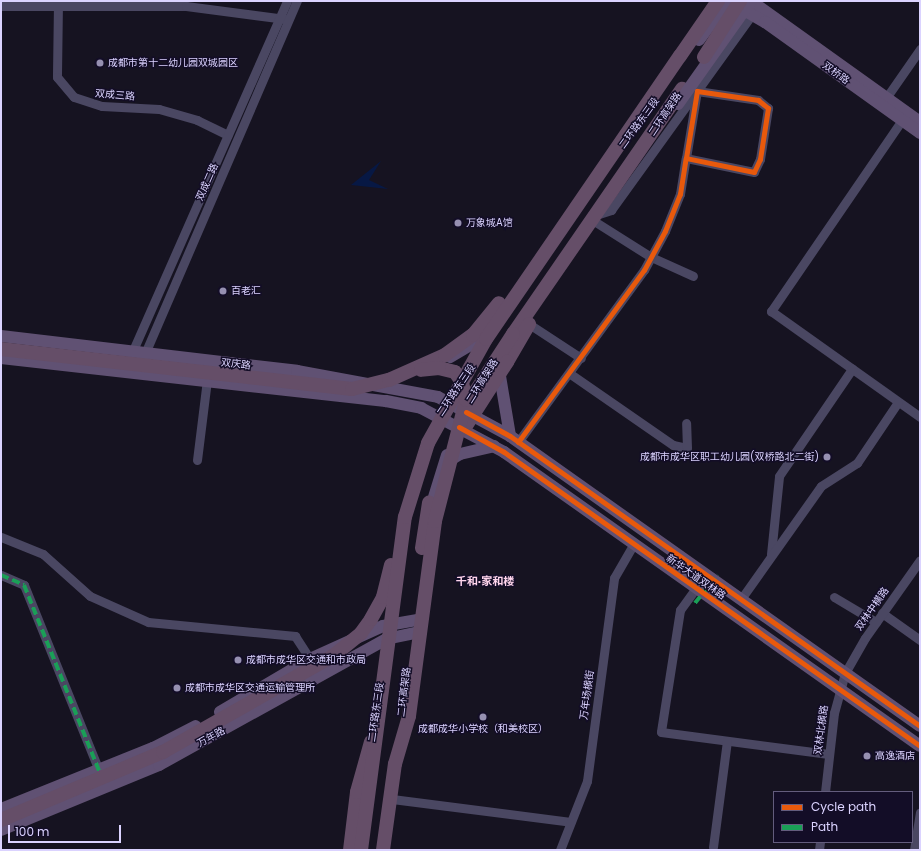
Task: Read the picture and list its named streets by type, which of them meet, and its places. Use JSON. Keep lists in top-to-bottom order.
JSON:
{
  "streets": {
    "highway": ["二环高架路"],
    "main road": [
      "双桥路",
      "二环路东三段",
      "双庆路",
      "新华大道双林路",
      "万年路"
    ],
    "street": [
      "双成三路",
      "双成二路",
      "双林中横路",
      "万年场横街",
      "双林北横路"
    ]
  },
  "crossings": [
    ["双桥路", "二环路东三段"],
    ["双成三路", "双成二路"],
    ["二环高架路", "二环路东三段"],
    ["二环路东三段", "双庆路"],
    ["二环路东三段", "新华大道双林路"],
    ["二环路东三段", "万年路"],
    ["双成二路", "双庆路"],
    ["双庆路", "新华大道双林路"],
    ["新华大道双林路", "双林中横路"],
    ["新华大道双林路", "万年场横街"],
    ["新华大道双林路", "双林北横路"],
    ["双林中横路", "双林北横路"]
  ],
  "districts": ["千和·家和楼"],
  "places": [
    "成都市第十二幼儿园双城园区",
    "万象城A馆",
    "百老汇",
    "成都市成华区职工幼儿园(双桥路北二街)",
    "成都市成华区交通和市政局",
    "成都市成华区交通运输管理所",
    "成都成华小学校（和美校区）",
    "高逸酒店"
  ],
  "legend": ["Cycle path", "Path"],
  "scale_bar": "100 m"
}
